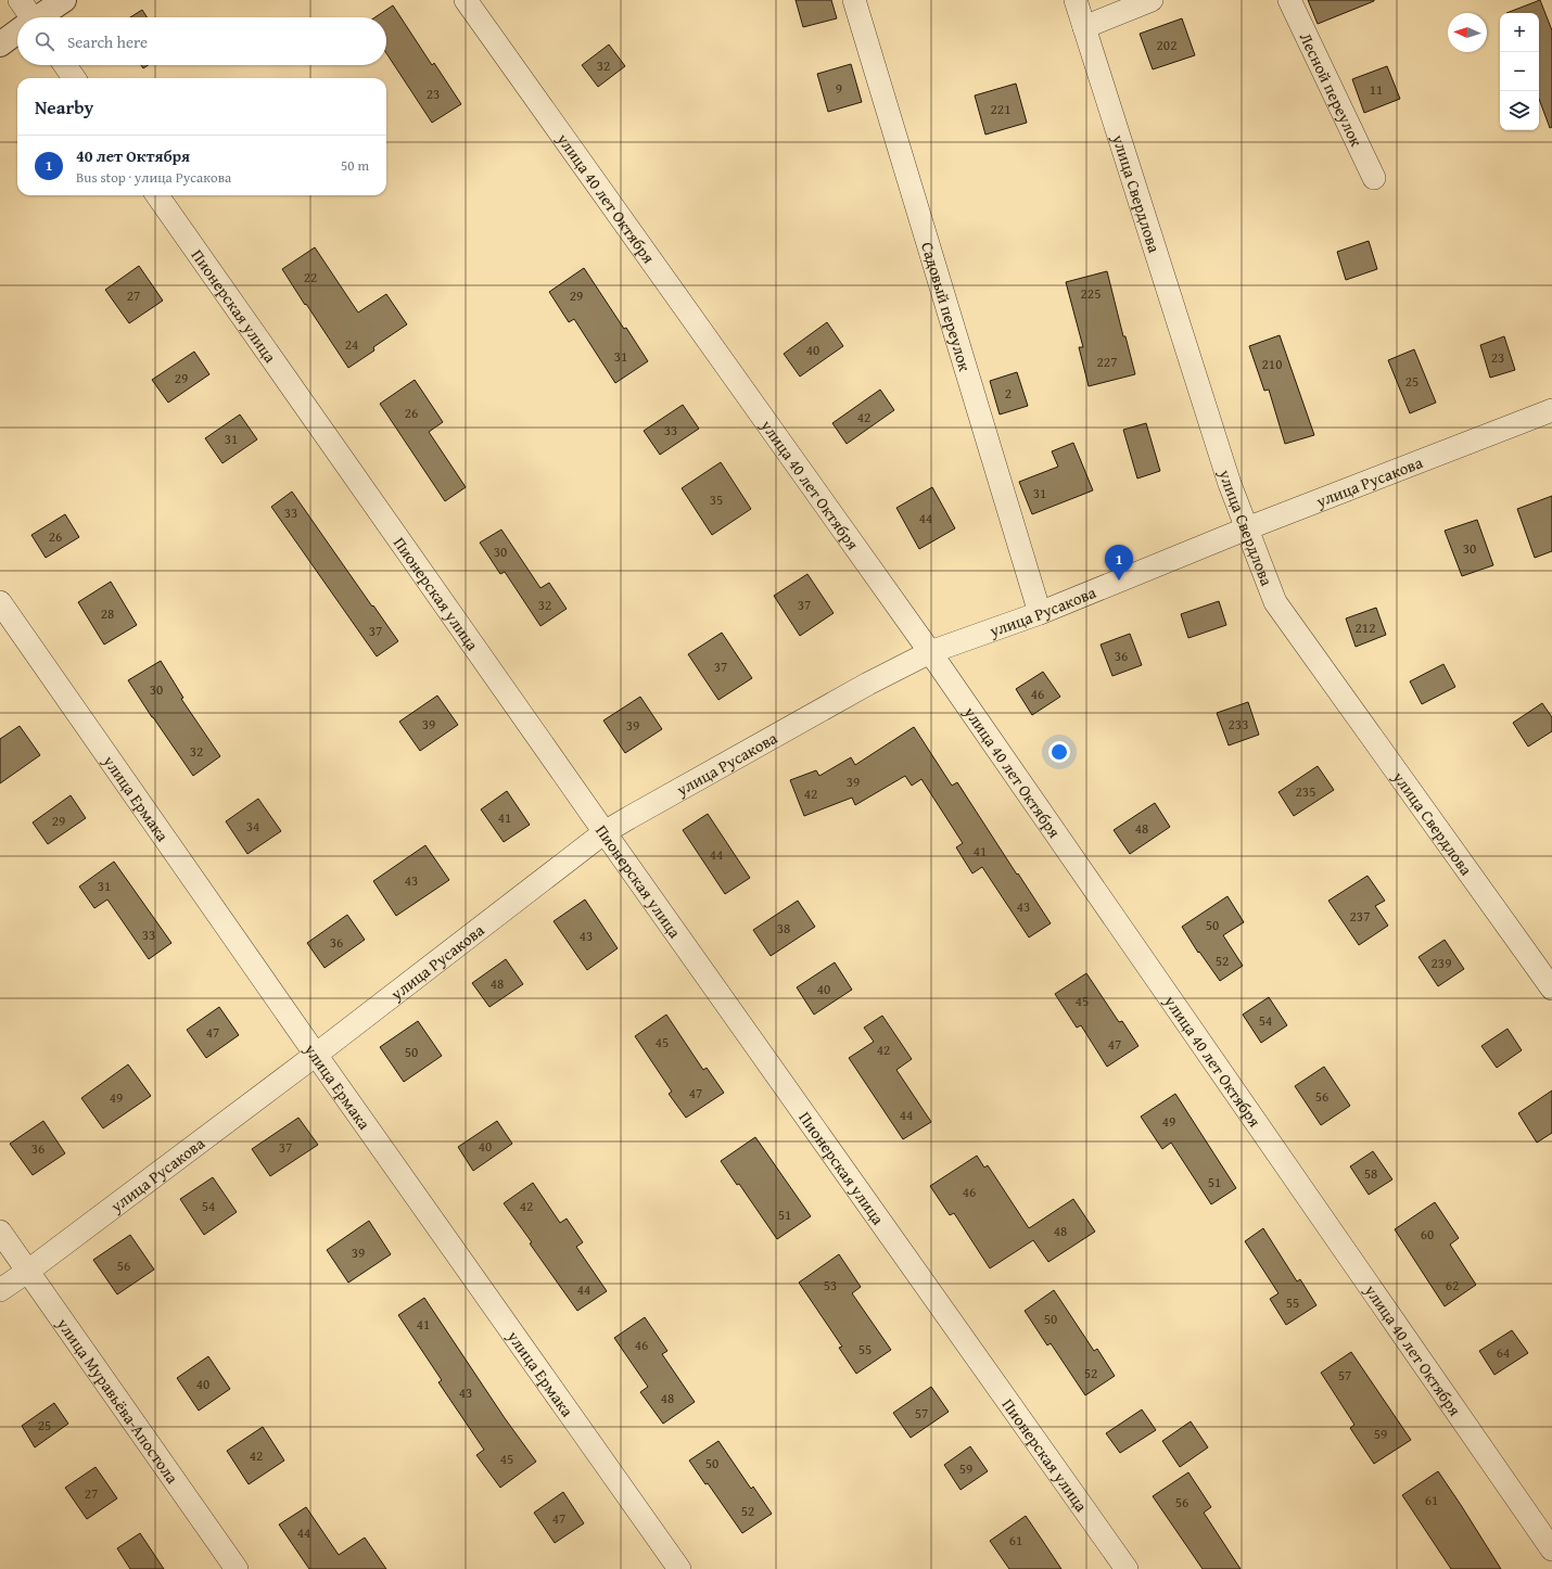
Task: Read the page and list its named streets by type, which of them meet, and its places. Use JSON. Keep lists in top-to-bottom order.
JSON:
{
  "streets": {
    "street": [
      "Лесной переулок",
      "улица Свердлова",
      "улица 40 лет Октября",
      "Пионерская улица",
      "Садовый переулок",
      "улица Русакова",
      "улица Ермака",
      "улица Муравьёва-Апостола"
    ]
  },
  "crossings": [
    ["улица Свердлова", "улица Русакова"],
    ["улица 40 лет Октября", "улица Русакова"],
    ["Пионерская улица", "улица Русакова"],
    ["Садовый переулок", "улица Русакова"],
    ["улица Русакова", "улица Ермака"],
    ["улица Русакова", "улица Муравьёва-Апостола"]
  ],
  "house_numbers": [
    "202",
    "32",
    "9",
    "11",
    "23",
    "221",
    "22",
    "225",
    "27",
    "29",
    "24",
    "40",
    "31",
    "23",
    "227",
    "210",
    "29",
    "25",
    "2",
    "26",
    "42",
    "33",
    "31",
    "31",
    "35",
    "33",
    "44",
    "26",
    "30",
    "30",
    "32",
    "37",
    "28",
    "212",
    "37",
    "36",
    "37",
    "30",
    "46",
    "39",
    "233",
    "39",
    "32",
    "39",
    "235",
    "42",
    "41",
    "29",
    "34",
    "48",
    "41",
    "44",
    "43",
    "31",
    "43",
    "237",
    "50",
    "38",
    "33",
    "43",
    "36",
    "52",
    "239",
    "48",
    "40",
    "45",
    "54",
    "47",
    "45",
    "47",
    "42",
    "50",
    "47",
    "56",
    "49",
    "44",
    "49",
    "40",
    "37",
    "36",
    "58",
    "51",
    "46",
    "54",
    "42",
    "51",
    "48",
    "60",
    "39",
    "56",
    "53",
    "62",
    "44",
    "55",
    "50",
    "41",
    "46",
    "55",
    "64",
    "52",
    "57",
    "40",
    "43",
    "48",
    "57",
    "25",
    "59",
    "42",
    "45",
    "50",
    "59",
    "27",
    "61",
    "56",
    "52",
    "47",
    "44",
    "61"
  ],
  "north": "left",
  "page": {
    "map_buttons": ["+", "−"],
    "search": "Search here",
    "heading": "Nearby",
    "list": [
      {
        "mark": "1",
        "name": "40 лет Октября",
        "note": "Bus stop · улица Русакова",
        "value": "50 m"
      }
    ],
    "pins": "1"
  }
}
